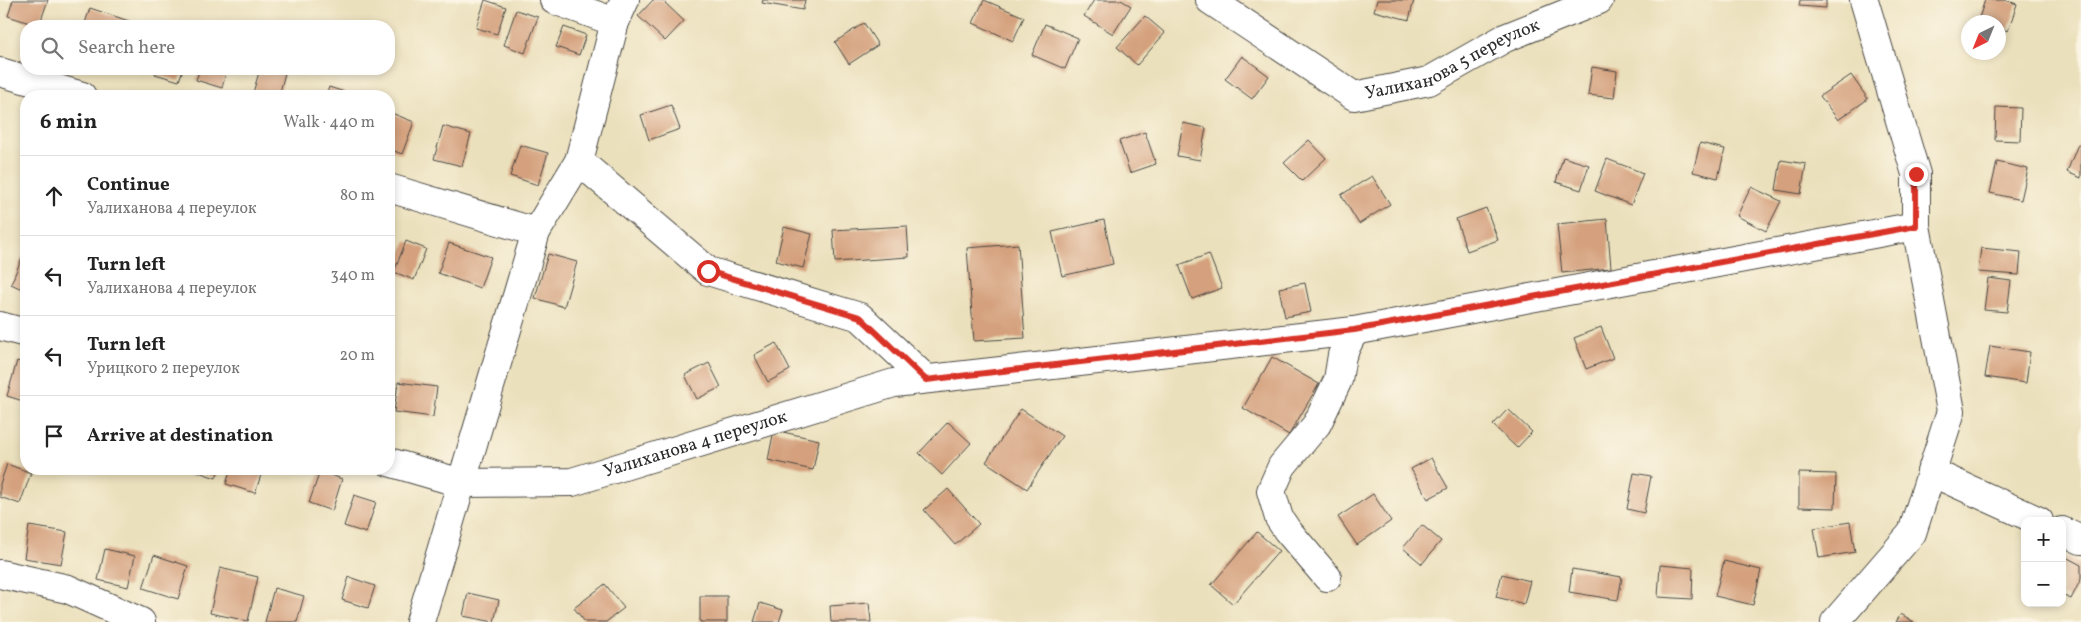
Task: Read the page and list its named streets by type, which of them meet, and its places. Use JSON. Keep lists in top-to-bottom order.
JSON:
{
  "streets": {
    "street": ["Уалиханова 5 переулок", "Уалиханова 4 переулок"]
  },
  "north": "bottom left",
  "page": {
    "search": "Search here",
    "heading": ["6 min", "Walk · 440 m"],
    "list": [
      ["Continue", "Уалиханова 4 переулок", "80 m"],
      ["Turn left", "Уалиханова 4 переулок", "340 m"],
      ["Turn left", "Урицкого 2 переулок", "20 m"],
      "Arrive at destination"
    ],
    "map_buttons": ["+", "−"]
  }
}
